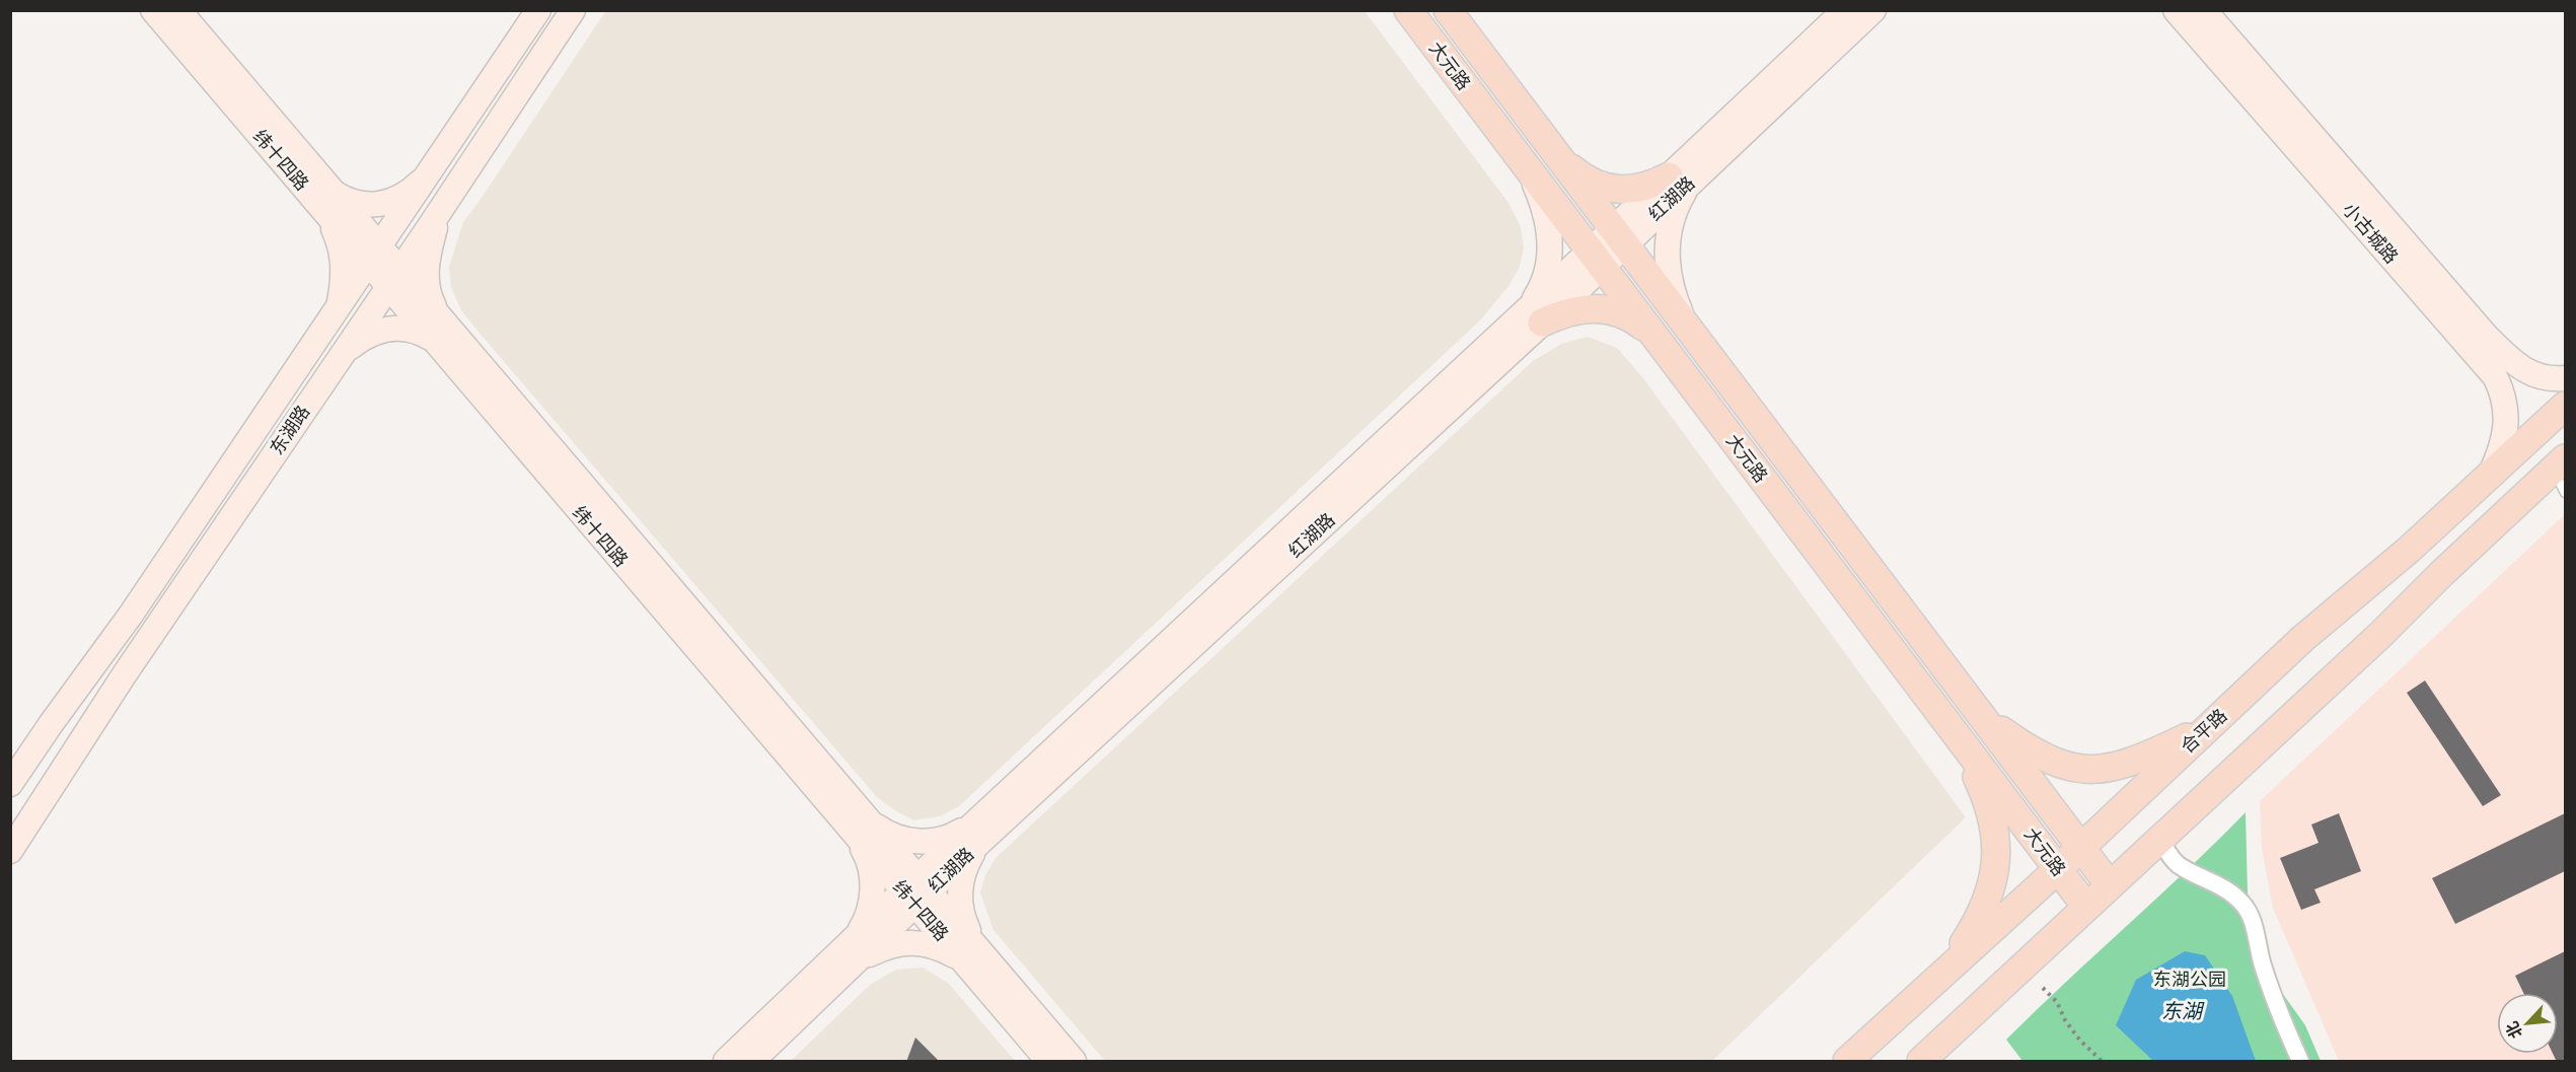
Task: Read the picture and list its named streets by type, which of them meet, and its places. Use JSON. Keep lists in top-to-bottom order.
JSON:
{
  "streets": {
    "main road": [
      "大元路",
      "纬十四路",
      "红湖路",
      "小古城路",
      "东湖路",
      "合平路"
    ]
  },
  "crossings": [
    ["大元路", "红湖路"],
    ["大元路", "合平路"],
    ["纬十四路", "红湖路"],
    ["纬十四路", "东湖路"],
    ["小古城路", "合平路"]
  ],
  "water": ["东湖"],
  "parks": ["东湖公园"],
  "north": "bottom left"
}
